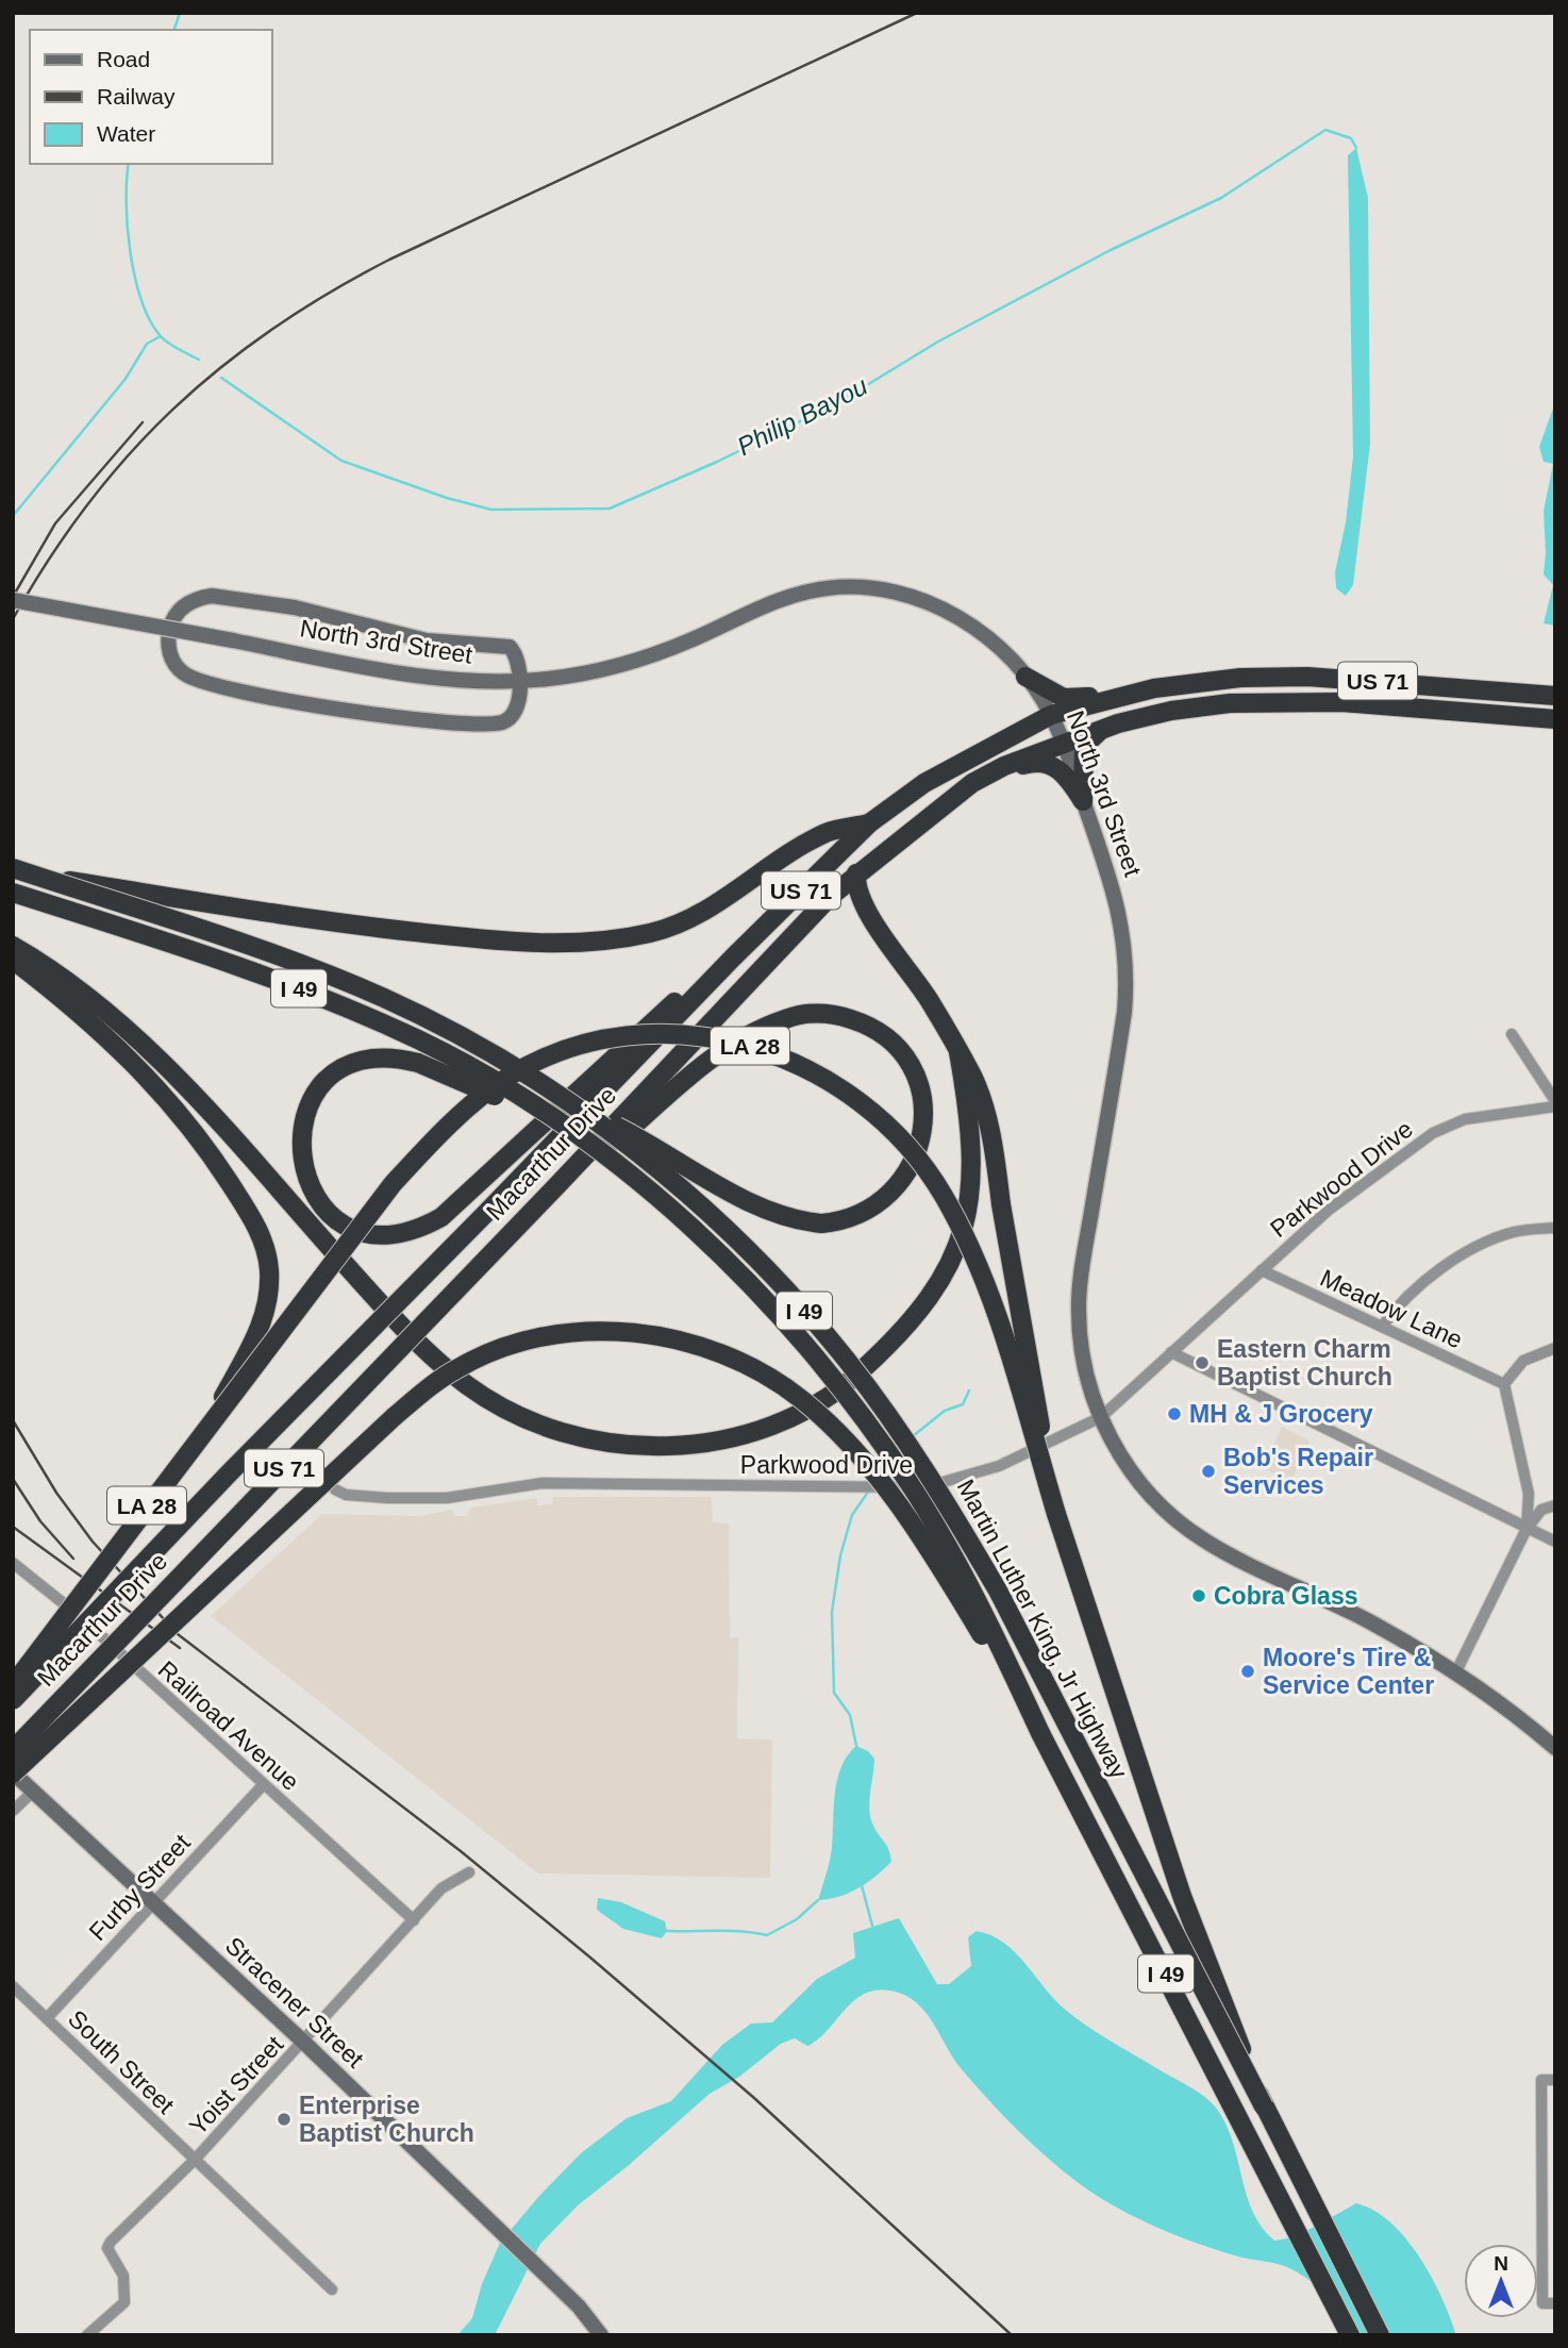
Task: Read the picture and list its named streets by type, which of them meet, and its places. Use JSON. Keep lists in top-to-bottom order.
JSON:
{
  "streets": {
    "highway": [
      "US 71",
      "I 49",
      "LA 28",
      "Macarthur Drive",
      "Martin Luther King, Jr Highway"
    ],
    "street": [
      "North 3rd Street",
      "Parkwood Drive",
      "Meadow Lane",
      "Railroad Avenue",
      "Furby Street",
      "Stracener Street",
      "South Street",
      "Yoist Street"
    ]
  },
  "crossings": [
    ["North 3rd Street", "Macarthur Drive"],
    ["North 3rd Street", "Parkwood Drive"],
    ["US 71", "Macarthur Drive"],
    ["Parkwood Drive", "Meadow Lane"],
    ["Railroad Avenue", "Furby Street"],
    ["Railroad Avenue", "Yoist Street"],
    ["Furby Street", "Stracener Street"],
    ["Furby Street", "South Street"],
    ["Stracener Street", "Yoist Street"],
    ["South Street", "Yoist Street"]
  ],
  "water": ["Philip Bayou"],
  "places": [
    "Eastern Charm Baptist Church",
    "MH & J Grocery",
    "Bob's Repair Services",
    "Cobra Glass",
    "Moore's Tire & Service Center",
    "Enterprise Baptist Church"
  ],
  "legend": ["Road", "Railway", "Water"],
  "north": "top"
}
